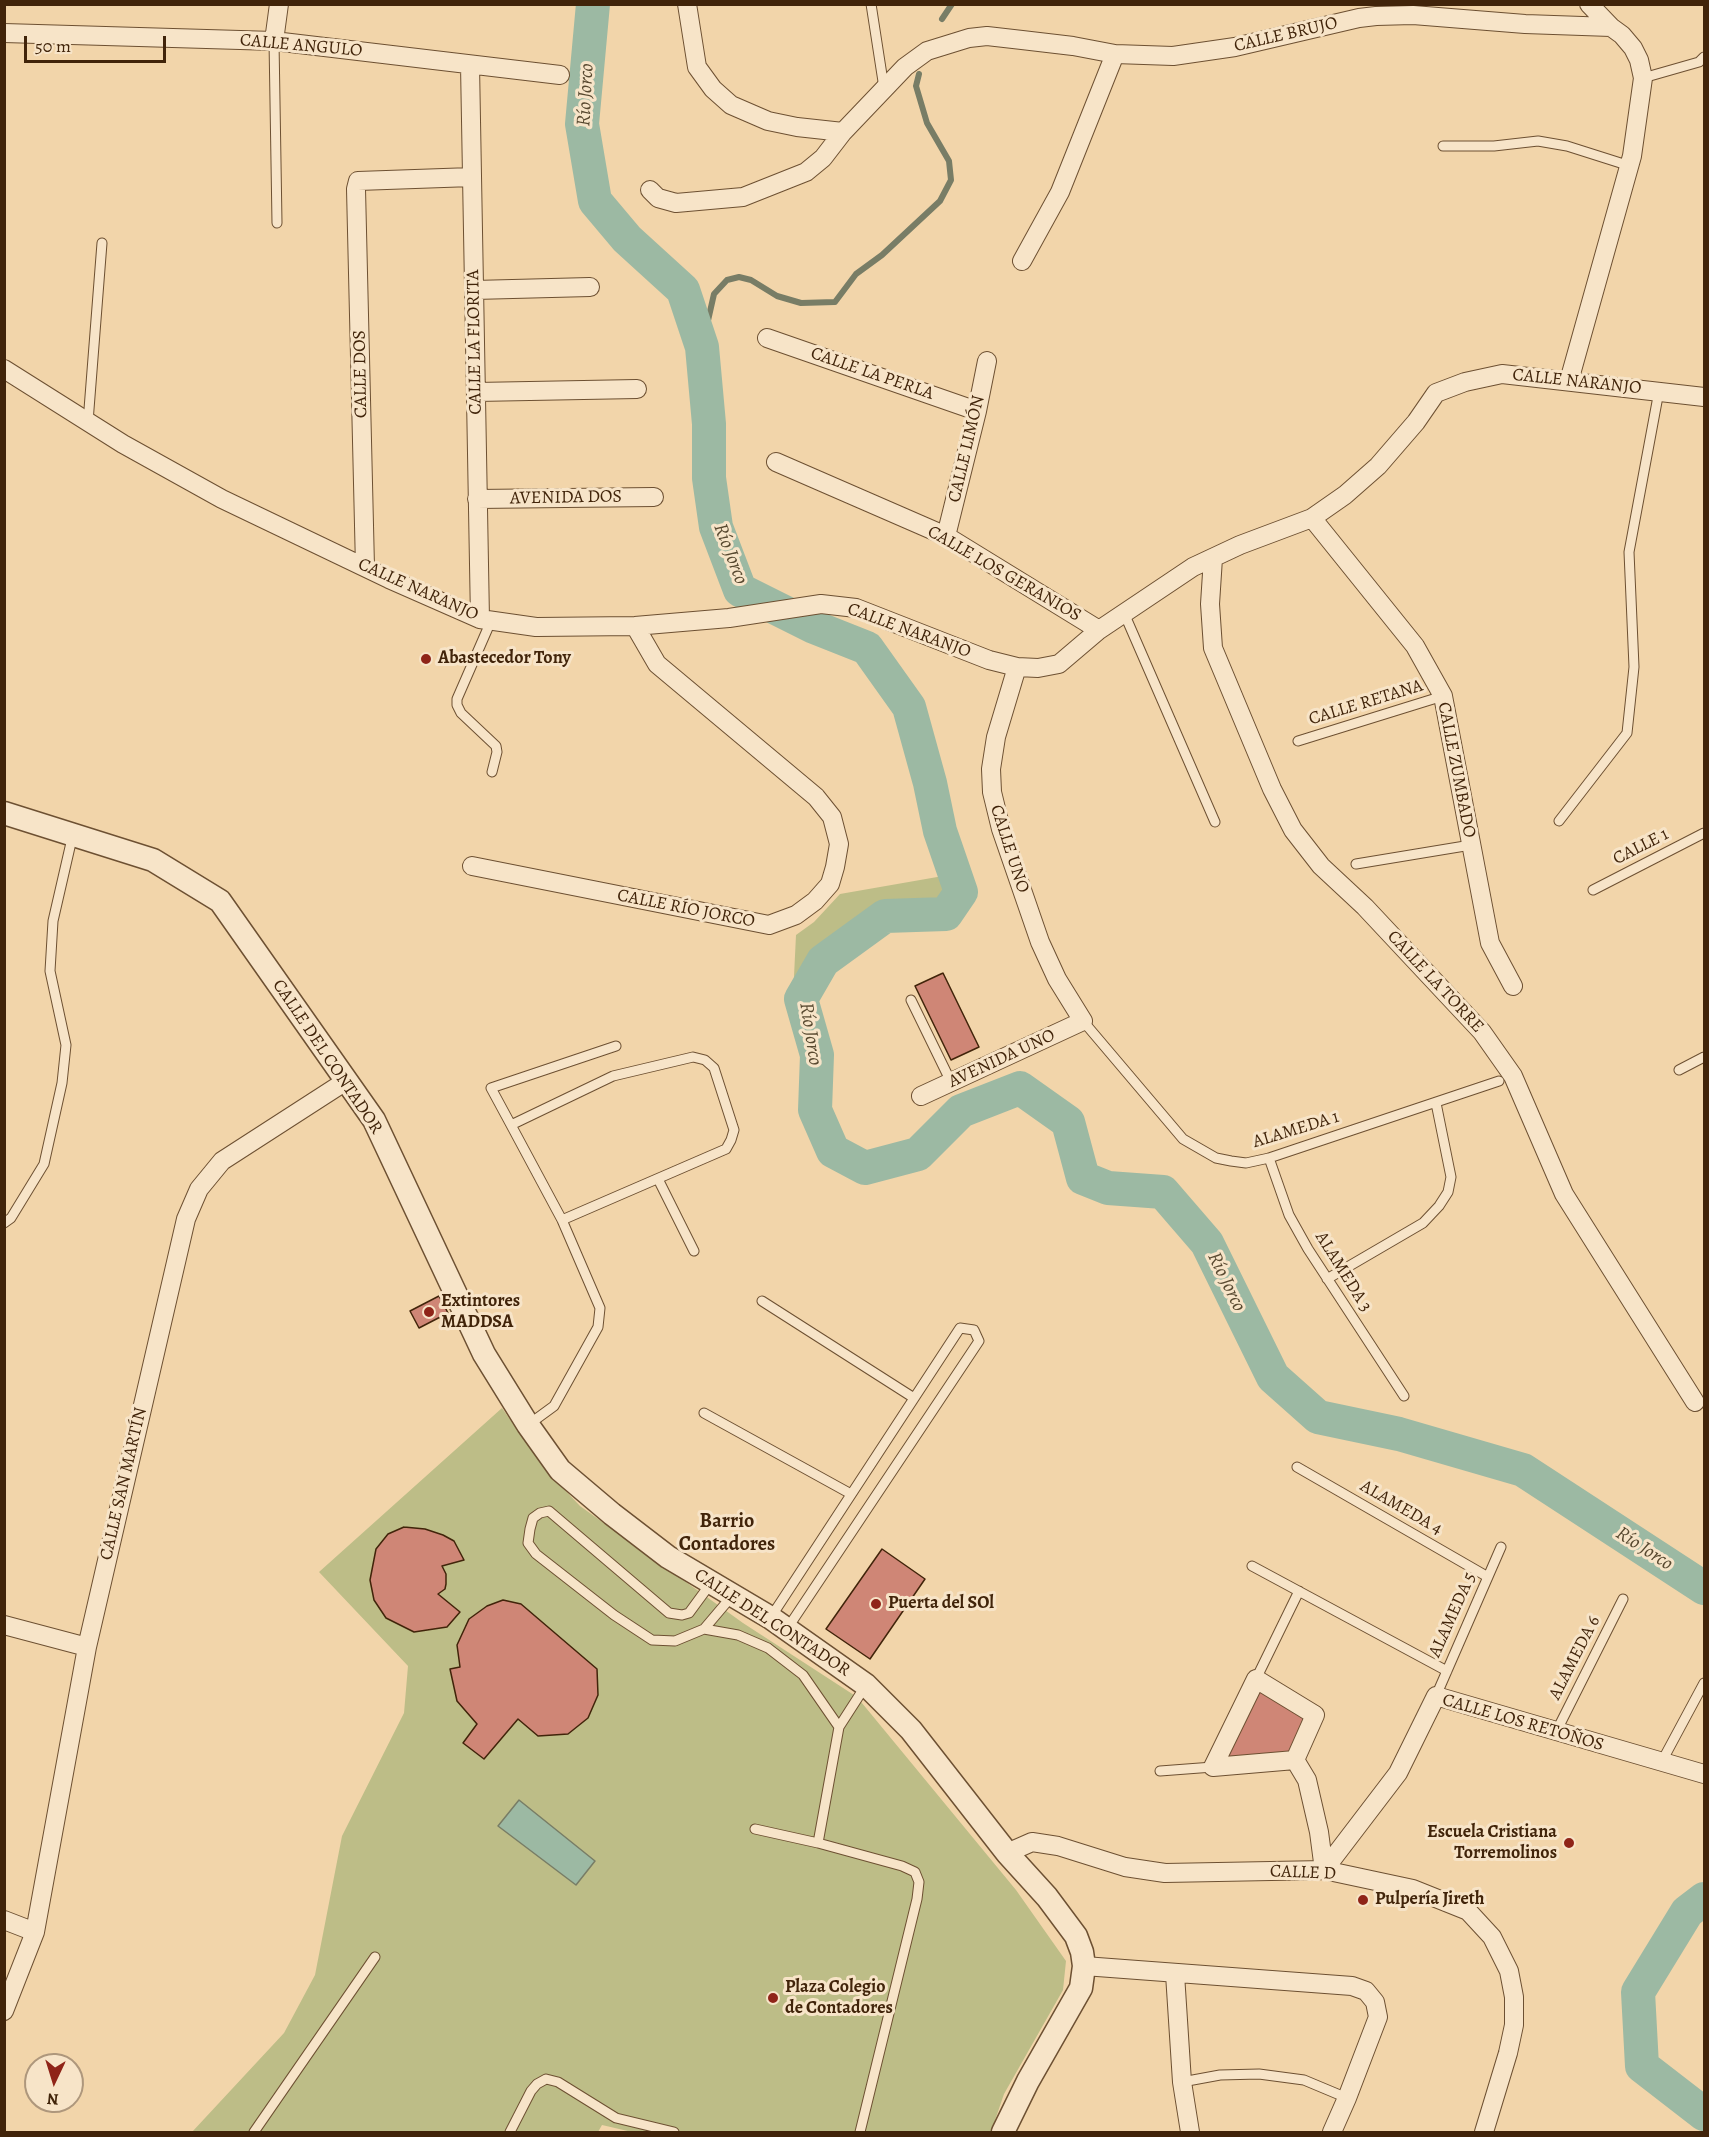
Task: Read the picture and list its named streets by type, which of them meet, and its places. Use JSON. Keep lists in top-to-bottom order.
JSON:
{
  "streets": {
    "street": [
      "CALLE BRUJO",
      "CALLE ANGULO",
      "CALLE LA FLORITA",
      "CALLE DOS",
      "CALLE LA PERLA",
      "CALLE NARANJO",
      "CALLE LIMÓN",
      "AVENIDA DOS",
      "CALLE LOS GERANIOS",
      "CALLE ZUMBADO",
      "CALLE UNO",
      "CALLE RÍO JORCO",
      "CALLE LA TORRE",
      "CALLE DEL CONTADOR",
      "AVENIDA UNO",
      "CALLE SAN MARTÍN",
      "CALLE LOS RETOÑOS",
      "CALLE D"
    ],
    "lane": [
      "CALLE RETANA",
      "CALLE 1",
      "ALAMEDA 1",
      "ALAMEDA 3",
      "ALAMEDA 4",
      "ALAMEDA 5",
      "ALAMEDA 6"
    ]
  },
  "crossings": [
    ["CALLE ANGULO", "CALLE LA FLORITA"],
    ["CALLE LA FLORITA", "CALLE DOS"],
    ["CALLE LA FLORITA", "CALLE NARANJO"],
    ["CALLE LA FLORITA", "AVENIDA DOS"],
    ["CALLE DOS", "CALLE NARANJO"],
    ["CALLE LA PERLA", "CALLE LIMÓN"],
    ["CALLE NARANJO", "CALLE LOS GERANIOS"],
    ["CALLE NARANJO", "CALLE ZUMBADO"],
    ["CALLE NARANJO", "CALLE UNO"],
    ["CALLE NARANJO", "CALLE RÍO JORCO"],
    ["CALLE NARANJO", "CALLE LA TORRE"],
    ["CALLE LIMÓN", "CALLE LOS GERANIOS"],
    ["CALLE RETANA", "CALLE ZUMBADO"],
    ["CALLE UNO", "AVENIDA UNO"],
    ["CALLE UNO", "ALAMEDA 1"],
    ["CALLE DEL CONTADOR", "CALLE SAN MARTÍN"],
    ["CALLE DEL CONTADOR", "CALLE D"],
    ["AVENIDA UNO", "ALAMEDA 1"],
    ["ALAMEDA 1", "ALAMEDA 3"],
    ["ALAMEDA 4", "ALAMEDA 5"],
    ["ALAMEDA 5", "CALLE LOS RETOÑOS"],
    ["ALAMEDA 6", "CALLE LOS RETOÑOS"],
    ["CALLE LOS RETOÑOS", "CALLE D"]
  ],
  "districts": ["Barrio Contadores"],
  "water": ["Río Jorco"],
  "places": [
    "Abastecedor Tony",
    "Extintores MADDSA",
    "Puerta del SOl",
    "Escuela Cristiana Torremolinos",
    "Pulpería Jireth",
    "Plaza Colegio de Contadores"
  ],
  "scale_bar": "50 m",
  "north": "bottom"
}
